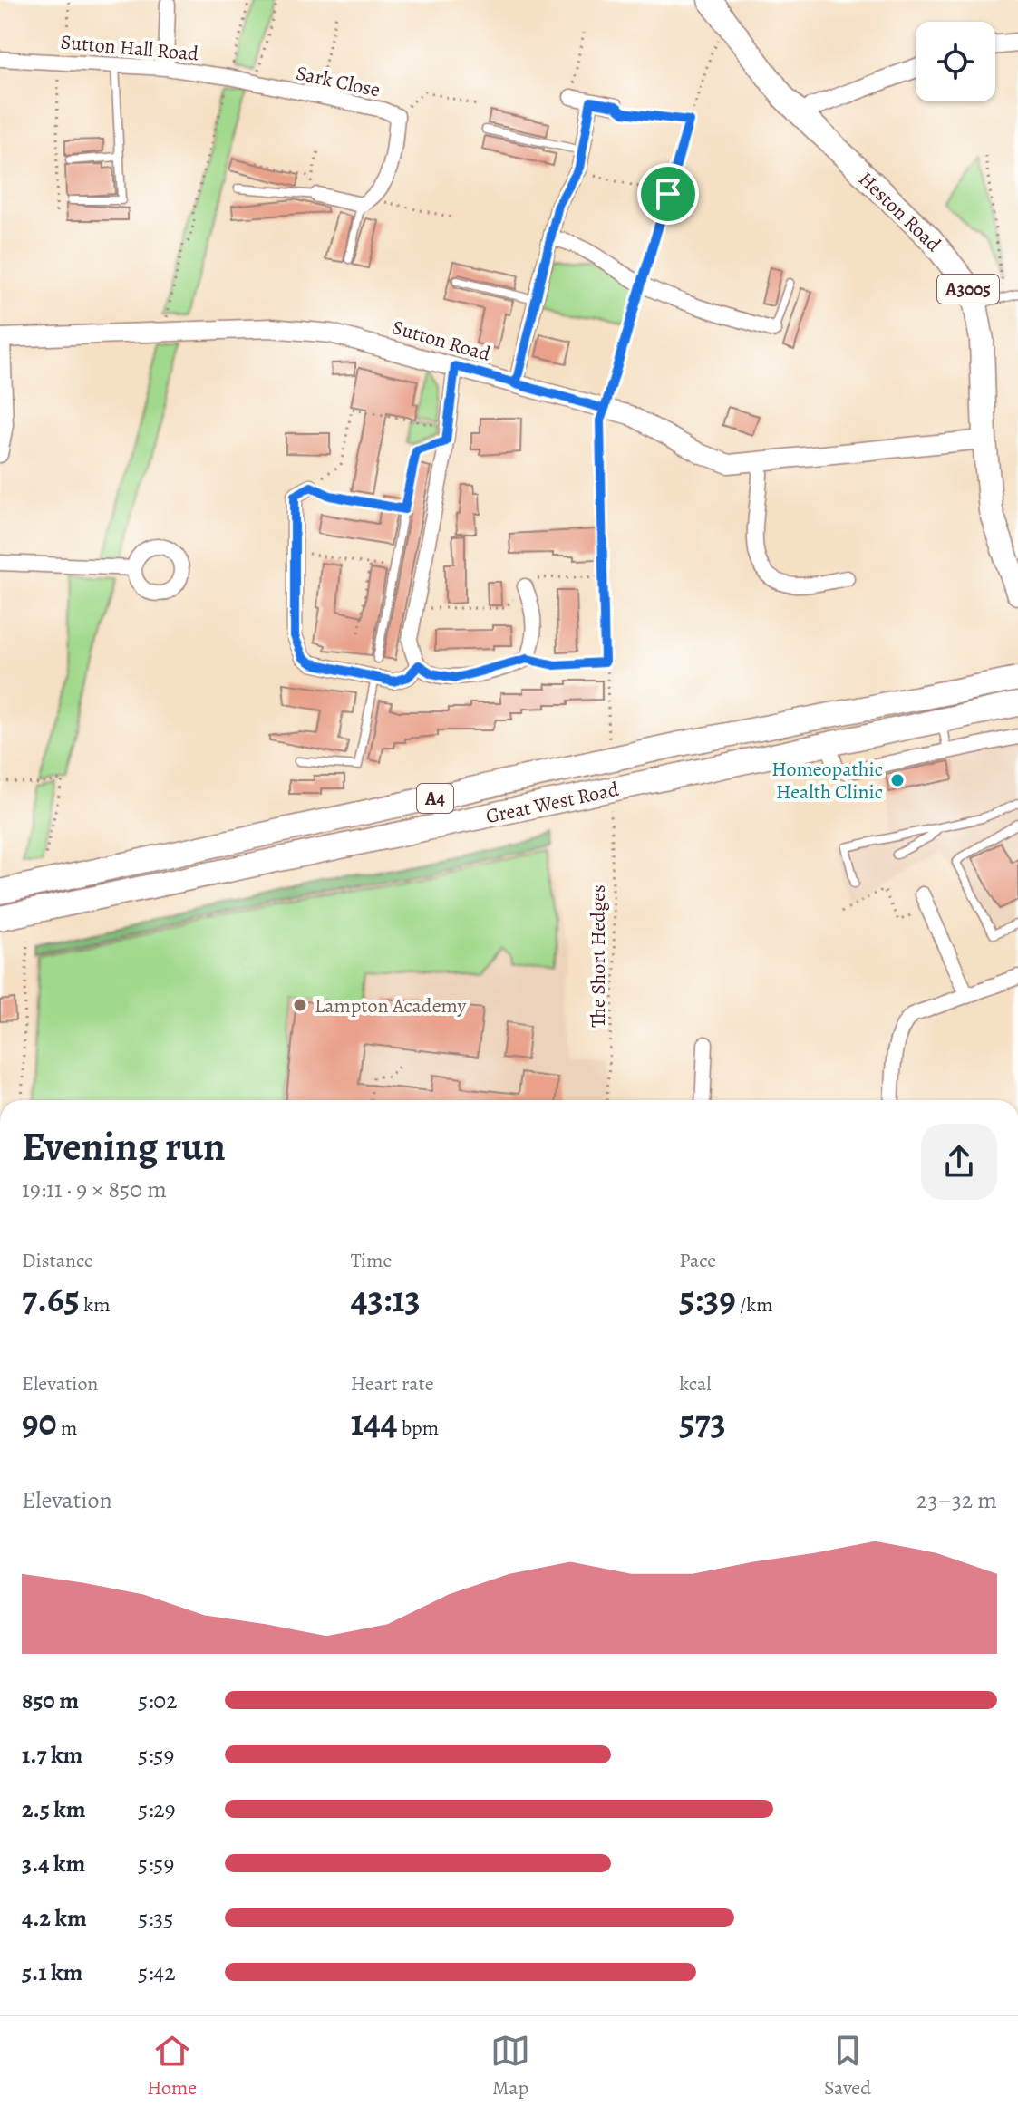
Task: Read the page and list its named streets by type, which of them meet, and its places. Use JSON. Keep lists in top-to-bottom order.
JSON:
{
  "streets": {
    "main road": [
      "Heston Road",
      "A3005",
      "A4",
      "Great West Road"
    ],
    "street": ["Sutton Hall Road", "Sark Close", "Sutton Road"],
    "path": ["The Short Hedges"]
  },
  "crossings": [
    ["Sutton Hall Road", "Sark Close"],
    ["Heston Road", "Sutton Road"]
  ],
  "places": ["Homeopathic Health Clinic", "Lampton Academy"],
  "page": {
    "heading": ["Evening run", "19:11 · 9 × 850 m"],
    "stats": [
      ["Distance", "7.65 km"],
      ["Time", "43:13"],
      ["Pace", "5:39 /km"],
      ["Elevation", "90 m"],
      ["Heart rate", "144 bpm"],
      ["kcal", "573"]
    ],
    "chart": ["Elevation", "23–32 m"],
    "list": [
      {
        "name": "850 m",
        "note": "5:02"
      },
      {
        "name": "1.7 km",
        "note": "5:59"
      },
      {
        "name": "2.5 km",
        "note": "5:29"
      },
      {
        "name": "3.4 km",
        "note": "5:59"
      },
      {
        "name": "4.2 km",
        "note": "5:35"
      },
      {
        "name": "5.1 km",
        "note": "5:42"
      }
    ],
    "tabs": ["Home", "Map", "Saved"]
  }
}
